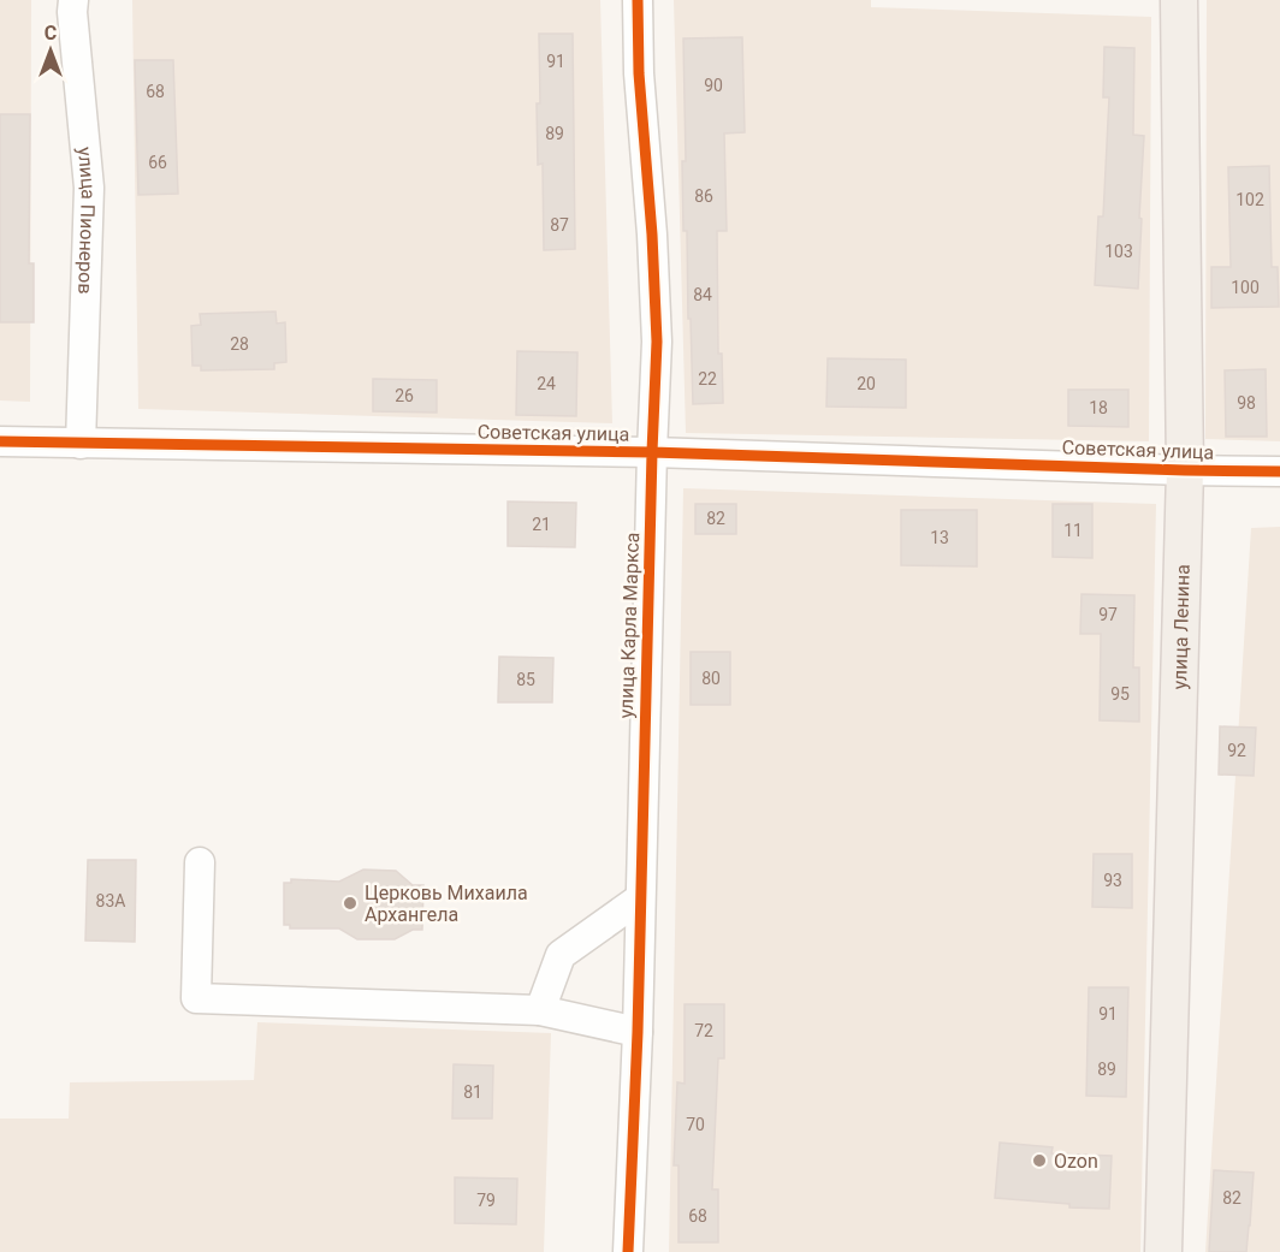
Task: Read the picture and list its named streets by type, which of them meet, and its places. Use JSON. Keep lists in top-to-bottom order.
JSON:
{
  "streets": {
    "main road": ["улица Ленина"],
    "street": ["улица Пионеров", "Советская улица", "улица Карла Маркса"]
  },
  "crossings": [
    ["улица Пионеров", "Советская улица"],
    ["Советская улица", "улица Карла Маркса"],
    ["Советская улица", "улица Ленина"]
  ],
  "places": ["Церковь Михаила Архангела", "Ozon"],
  "house_numbers": [
    "91",
    "90",
    "68",
    "89",
    "66",
    "86",
    "102",
    "87",
    "103",
    "100",
    "84",
    "28",
    "22",
    "24",
    "20",
    "26",
    "98",
    "18",
    "82",
    "21",
    "11",
    "13",
    "97",
    "80",
    "85",
    "95",
    "92",
    "93",
    "83А",
    "91",
    "72",
    "89",
    "81",
    "70",
    "82",
    "79",
    "68"
  ],
  "north": "top"
}
